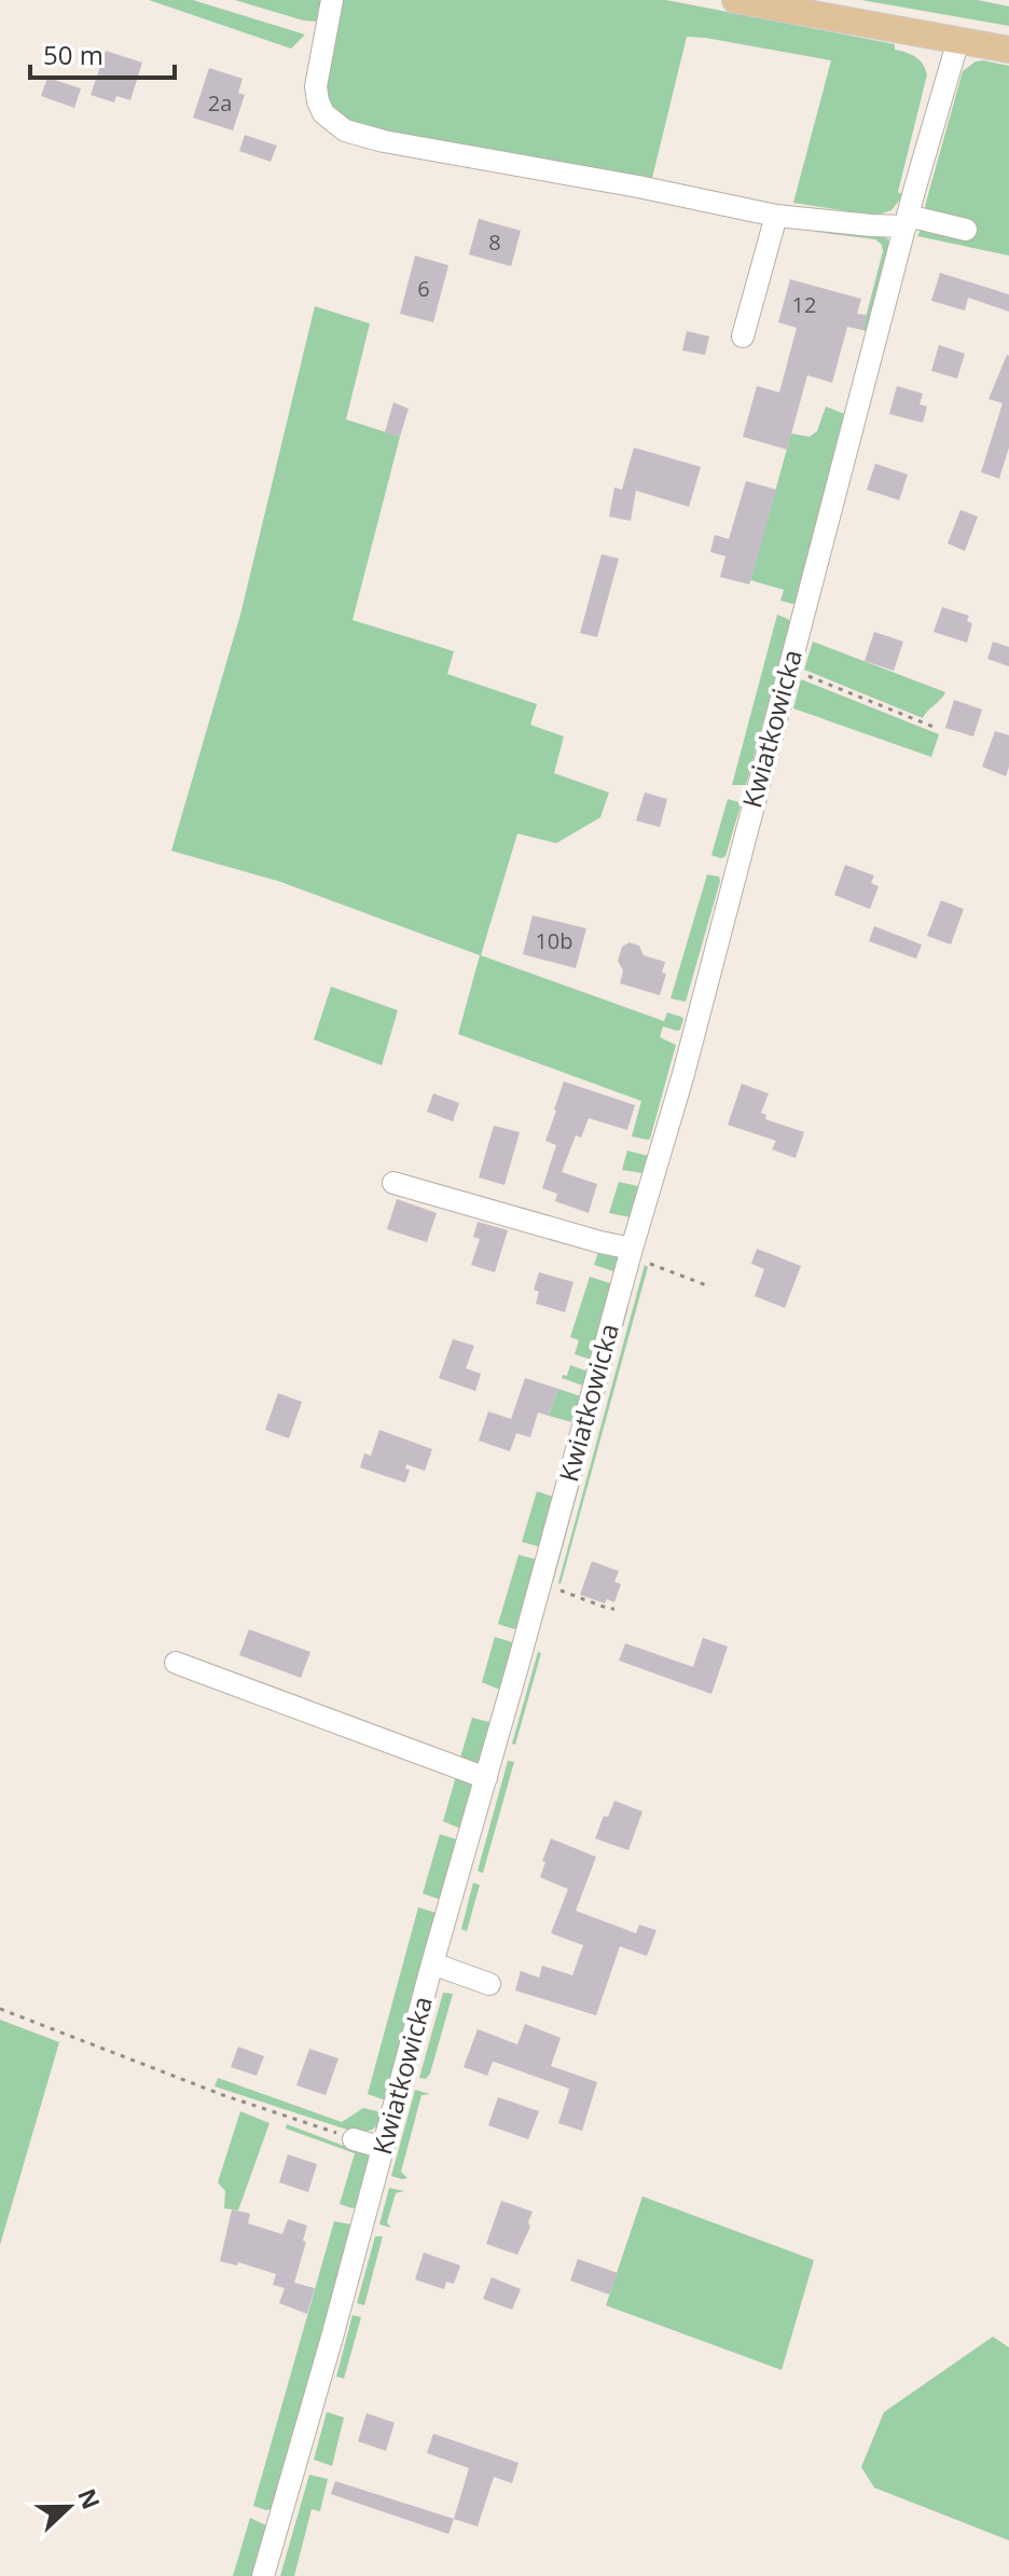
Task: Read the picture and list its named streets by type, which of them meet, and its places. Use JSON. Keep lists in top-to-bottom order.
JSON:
{
  "streets": {
    "street": ["Kwiatkowicka"]
  },
  "house_numbers": [
    "2a",
    "8",
    "6",
    "12",
    "10b"
  ],
  "scale_bar": "50 m",
  "north": "right"
}
